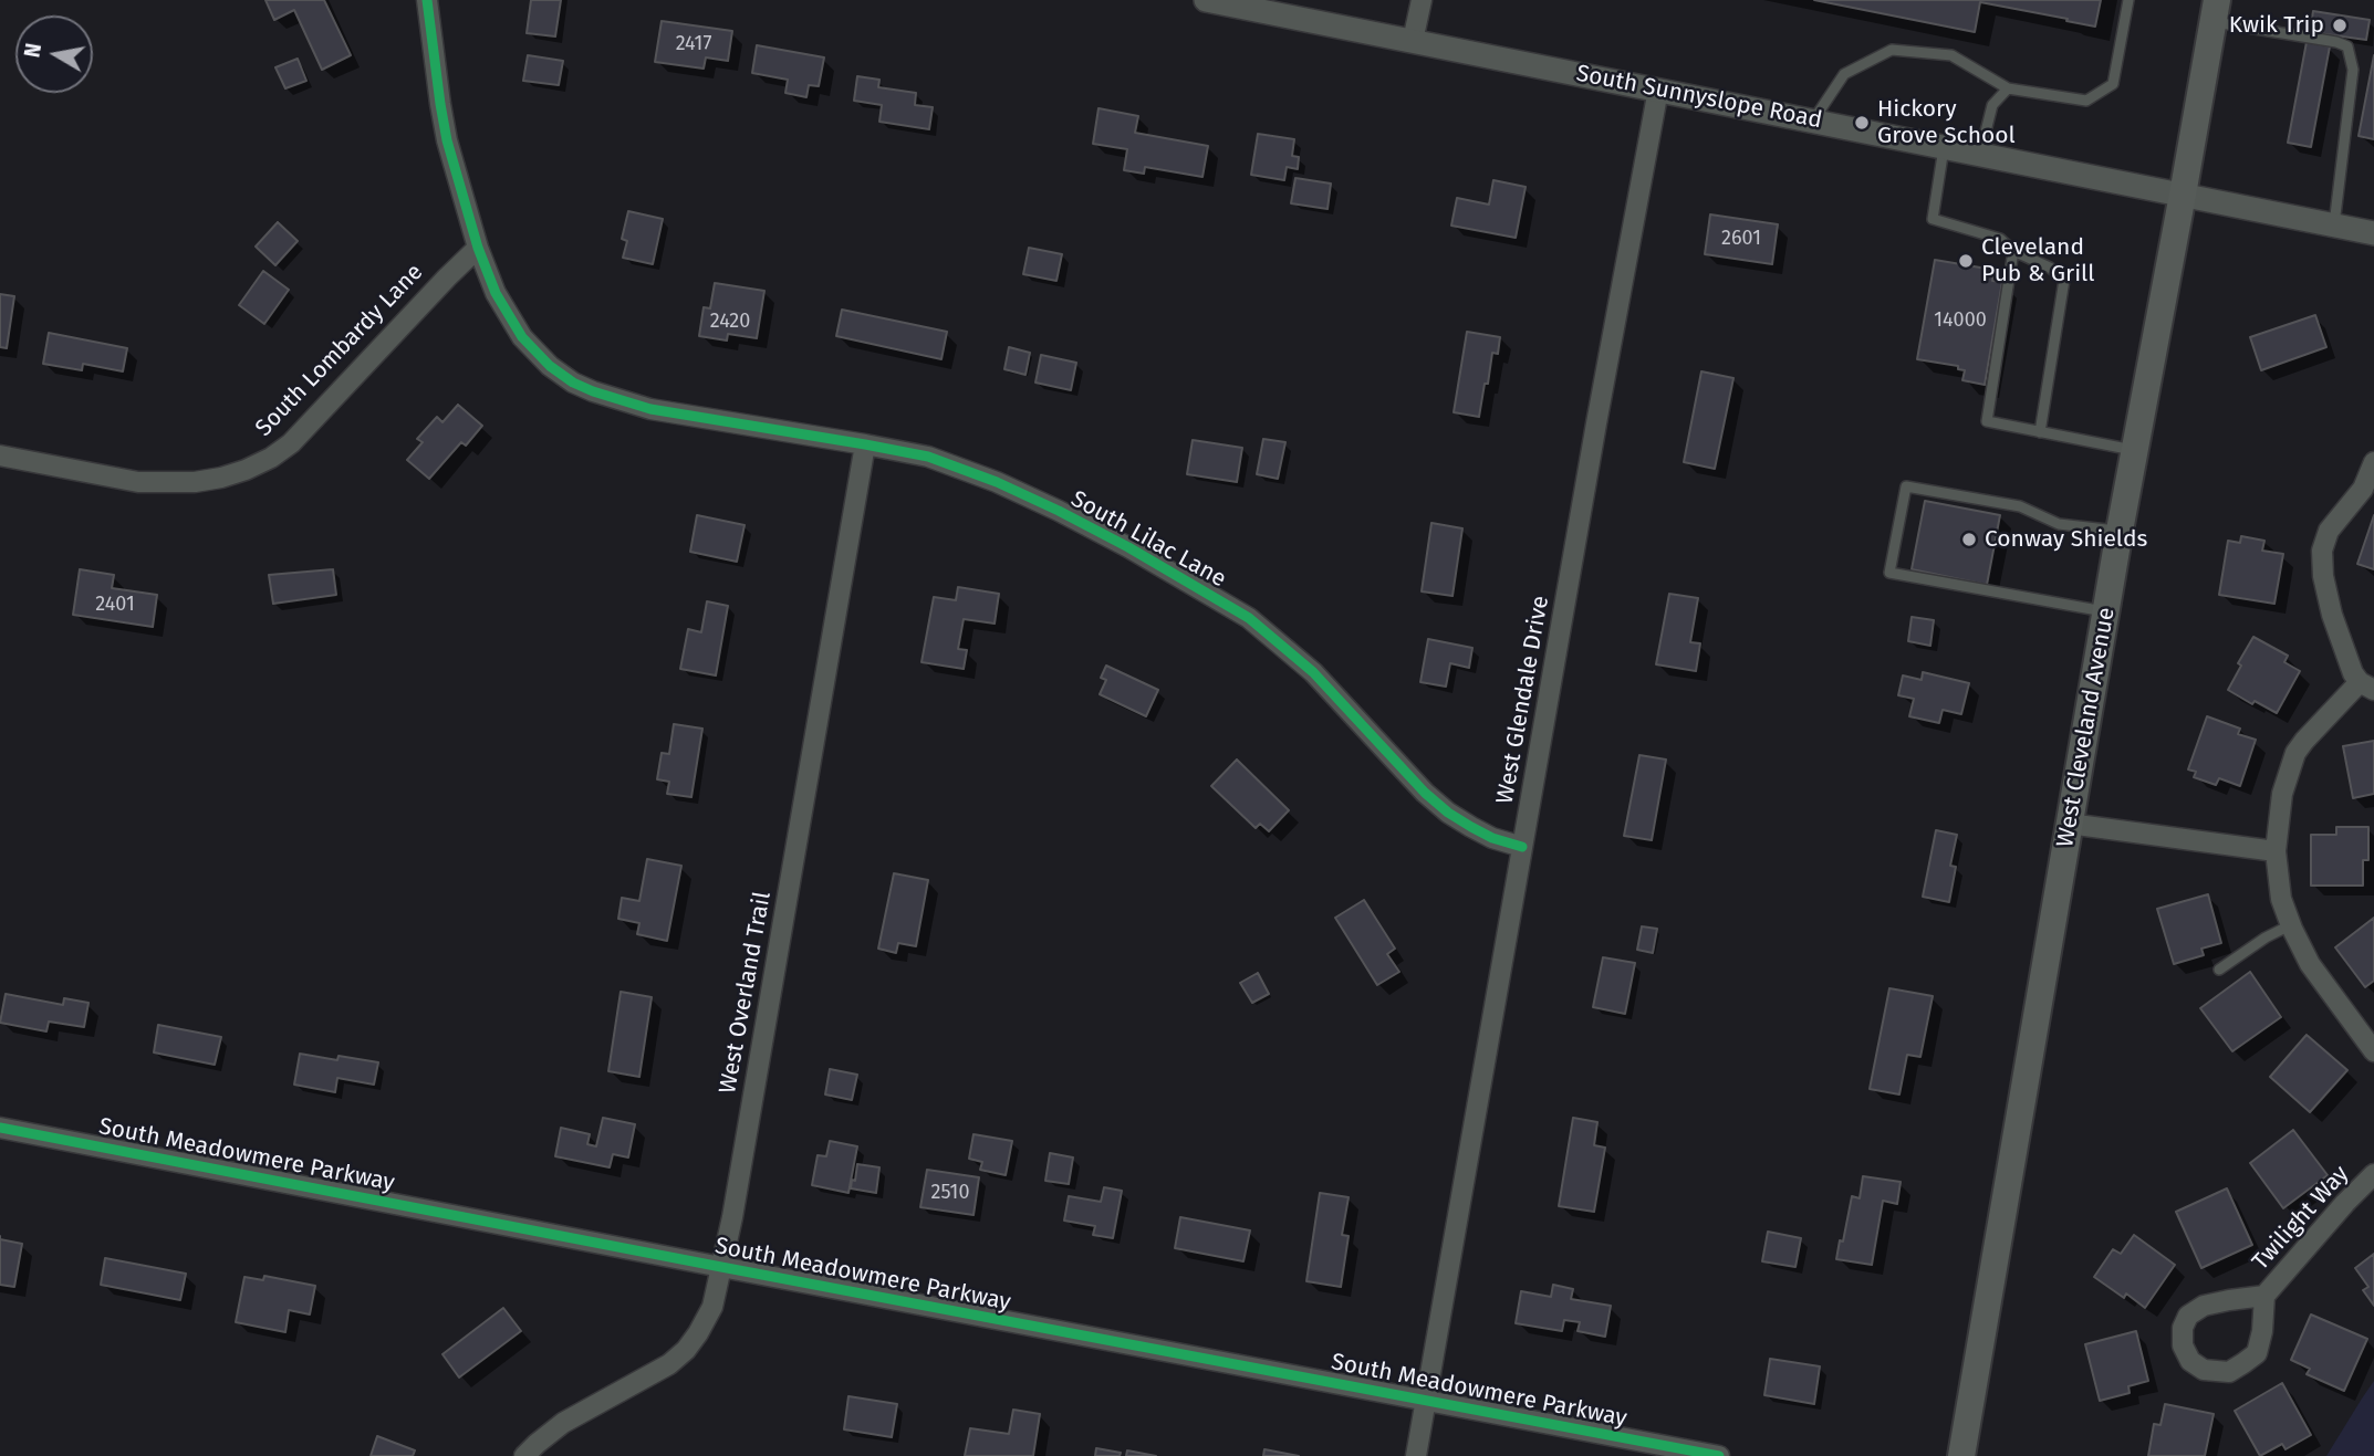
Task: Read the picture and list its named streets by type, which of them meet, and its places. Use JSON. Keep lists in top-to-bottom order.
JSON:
{
  "streets": {
    "main road": ["West Cleveland Avenue"],
    "street": [
      "South Sunnyslope Road",
      "South Lombardy Lane",
      "South Lilac Lane",
      "West Glendale Drive",
      "West Overland Trail",
      "South Meadowmere Parkway",
      "Twilight Way"
    ]
  },
  "crossings": [
    ["South Sunnyslope Road", "West Glendale Drive"],
    ["South Sunnyslope Road", "West Cleveland Avenue"],
    ["South Lombardy Lane", "South Lilac Lane"],
    ["South Lilac Lane", "West Glendale Drive"],
    ["South Lilac Lane", "West Overland Trail"],
    ["West Glendale Drive", "South Meadowmere Parkway"],
    ["West Overland Trail", "South Meadowmere Parkway"]
  ],
  "places": [
    "Kwik Trip",
    "Hickory Grove School",
    "Cleveland Pub & Grill",
    "Conway Shields"
  ],
  "house_numbers": [
    "2417",
    "2601",
    "14000",
    "2420",
    "2401",
    "2510"
  ],
  "north": "left"
}
